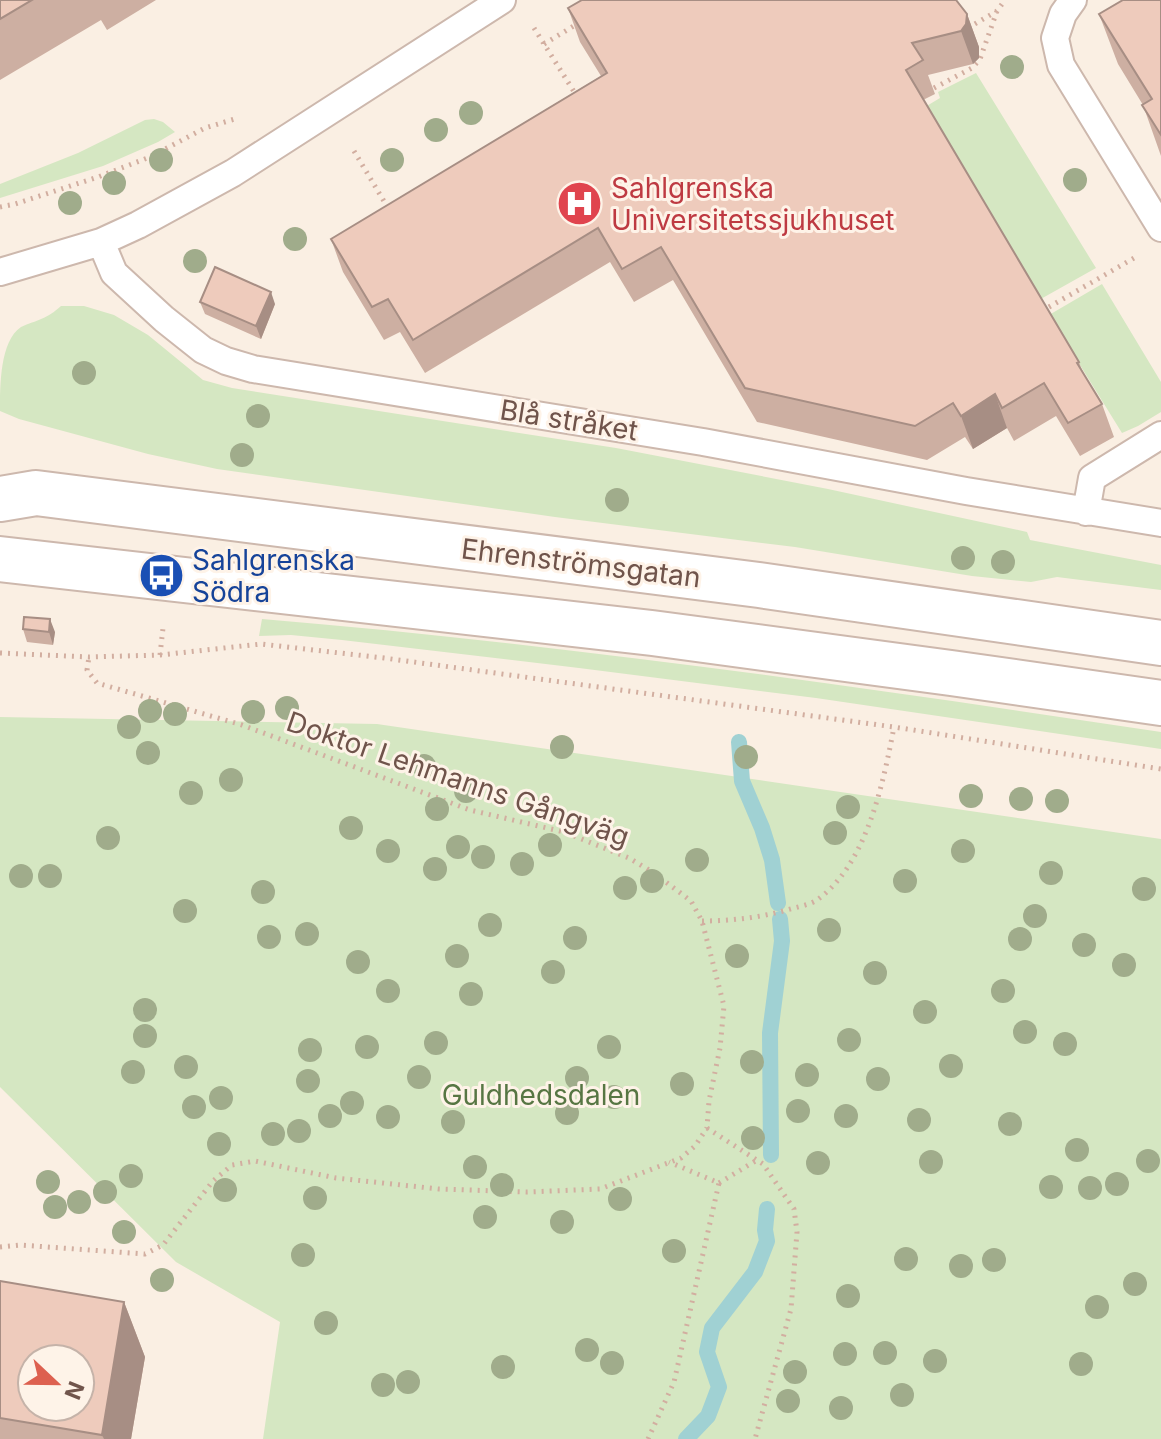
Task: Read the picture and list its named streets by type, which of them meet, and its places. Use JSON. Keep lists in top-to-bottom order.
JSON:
{
  "streets": {
    "street": ["Ehrenströmsgatan"],
    "lane": ["Blå stråket"],
    "path": ["Doktor Lehmanns Gångväg"]
  },
  "parks": ["Guldhedsdalen"],
  "places": {
    "hospital": ["Sahlgrenska Universitetssjukhuset"],
    "bus stop": ["Sahlgrenska Södra"]
  },
  "north": "right"
}
